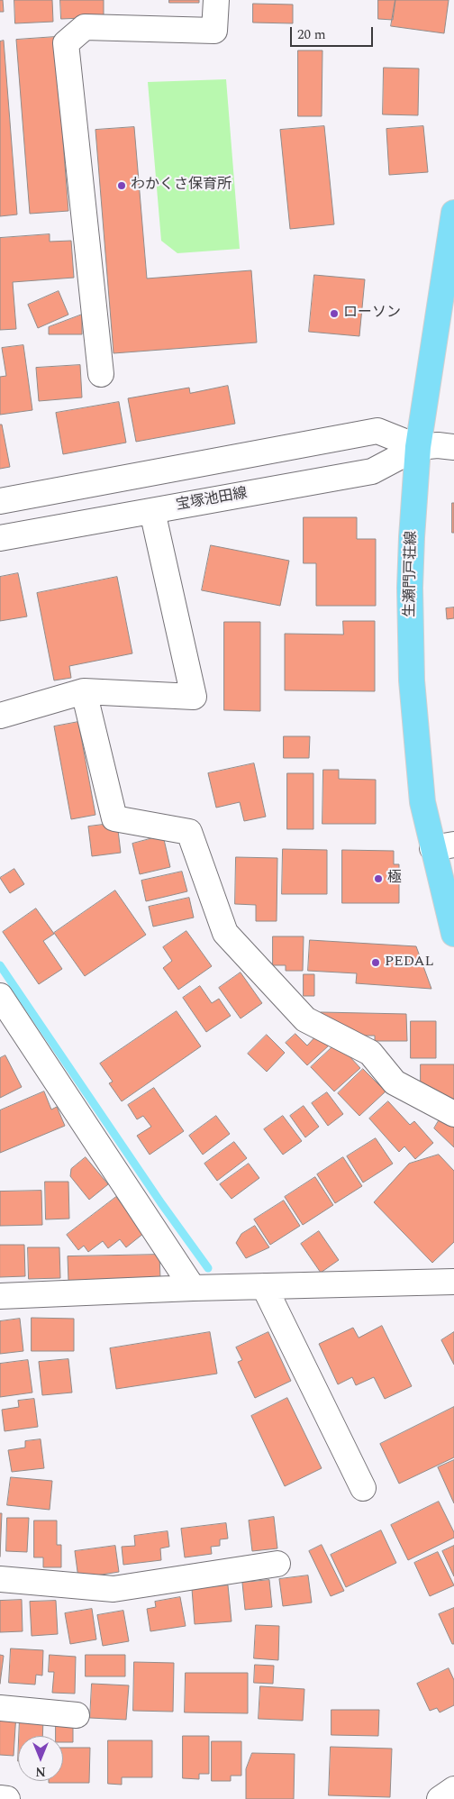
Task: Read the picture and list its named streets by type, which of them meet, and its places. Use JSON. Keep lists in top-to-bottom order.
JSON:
{
  "streets": {
    "main road": ["生瀬門戸荘線"],
    "street": ["宝塚池田線"]
  },
  "crossings": [
    ["宝塚池田線", "生瀬門戸荘線"]
  ],
  "places": [
    "わかくさ保育所",
    "ローソン",
    "極",
    "PEDAL"
  ],
  "scale_bar": "20 m",
  "north": "bottom"
}
